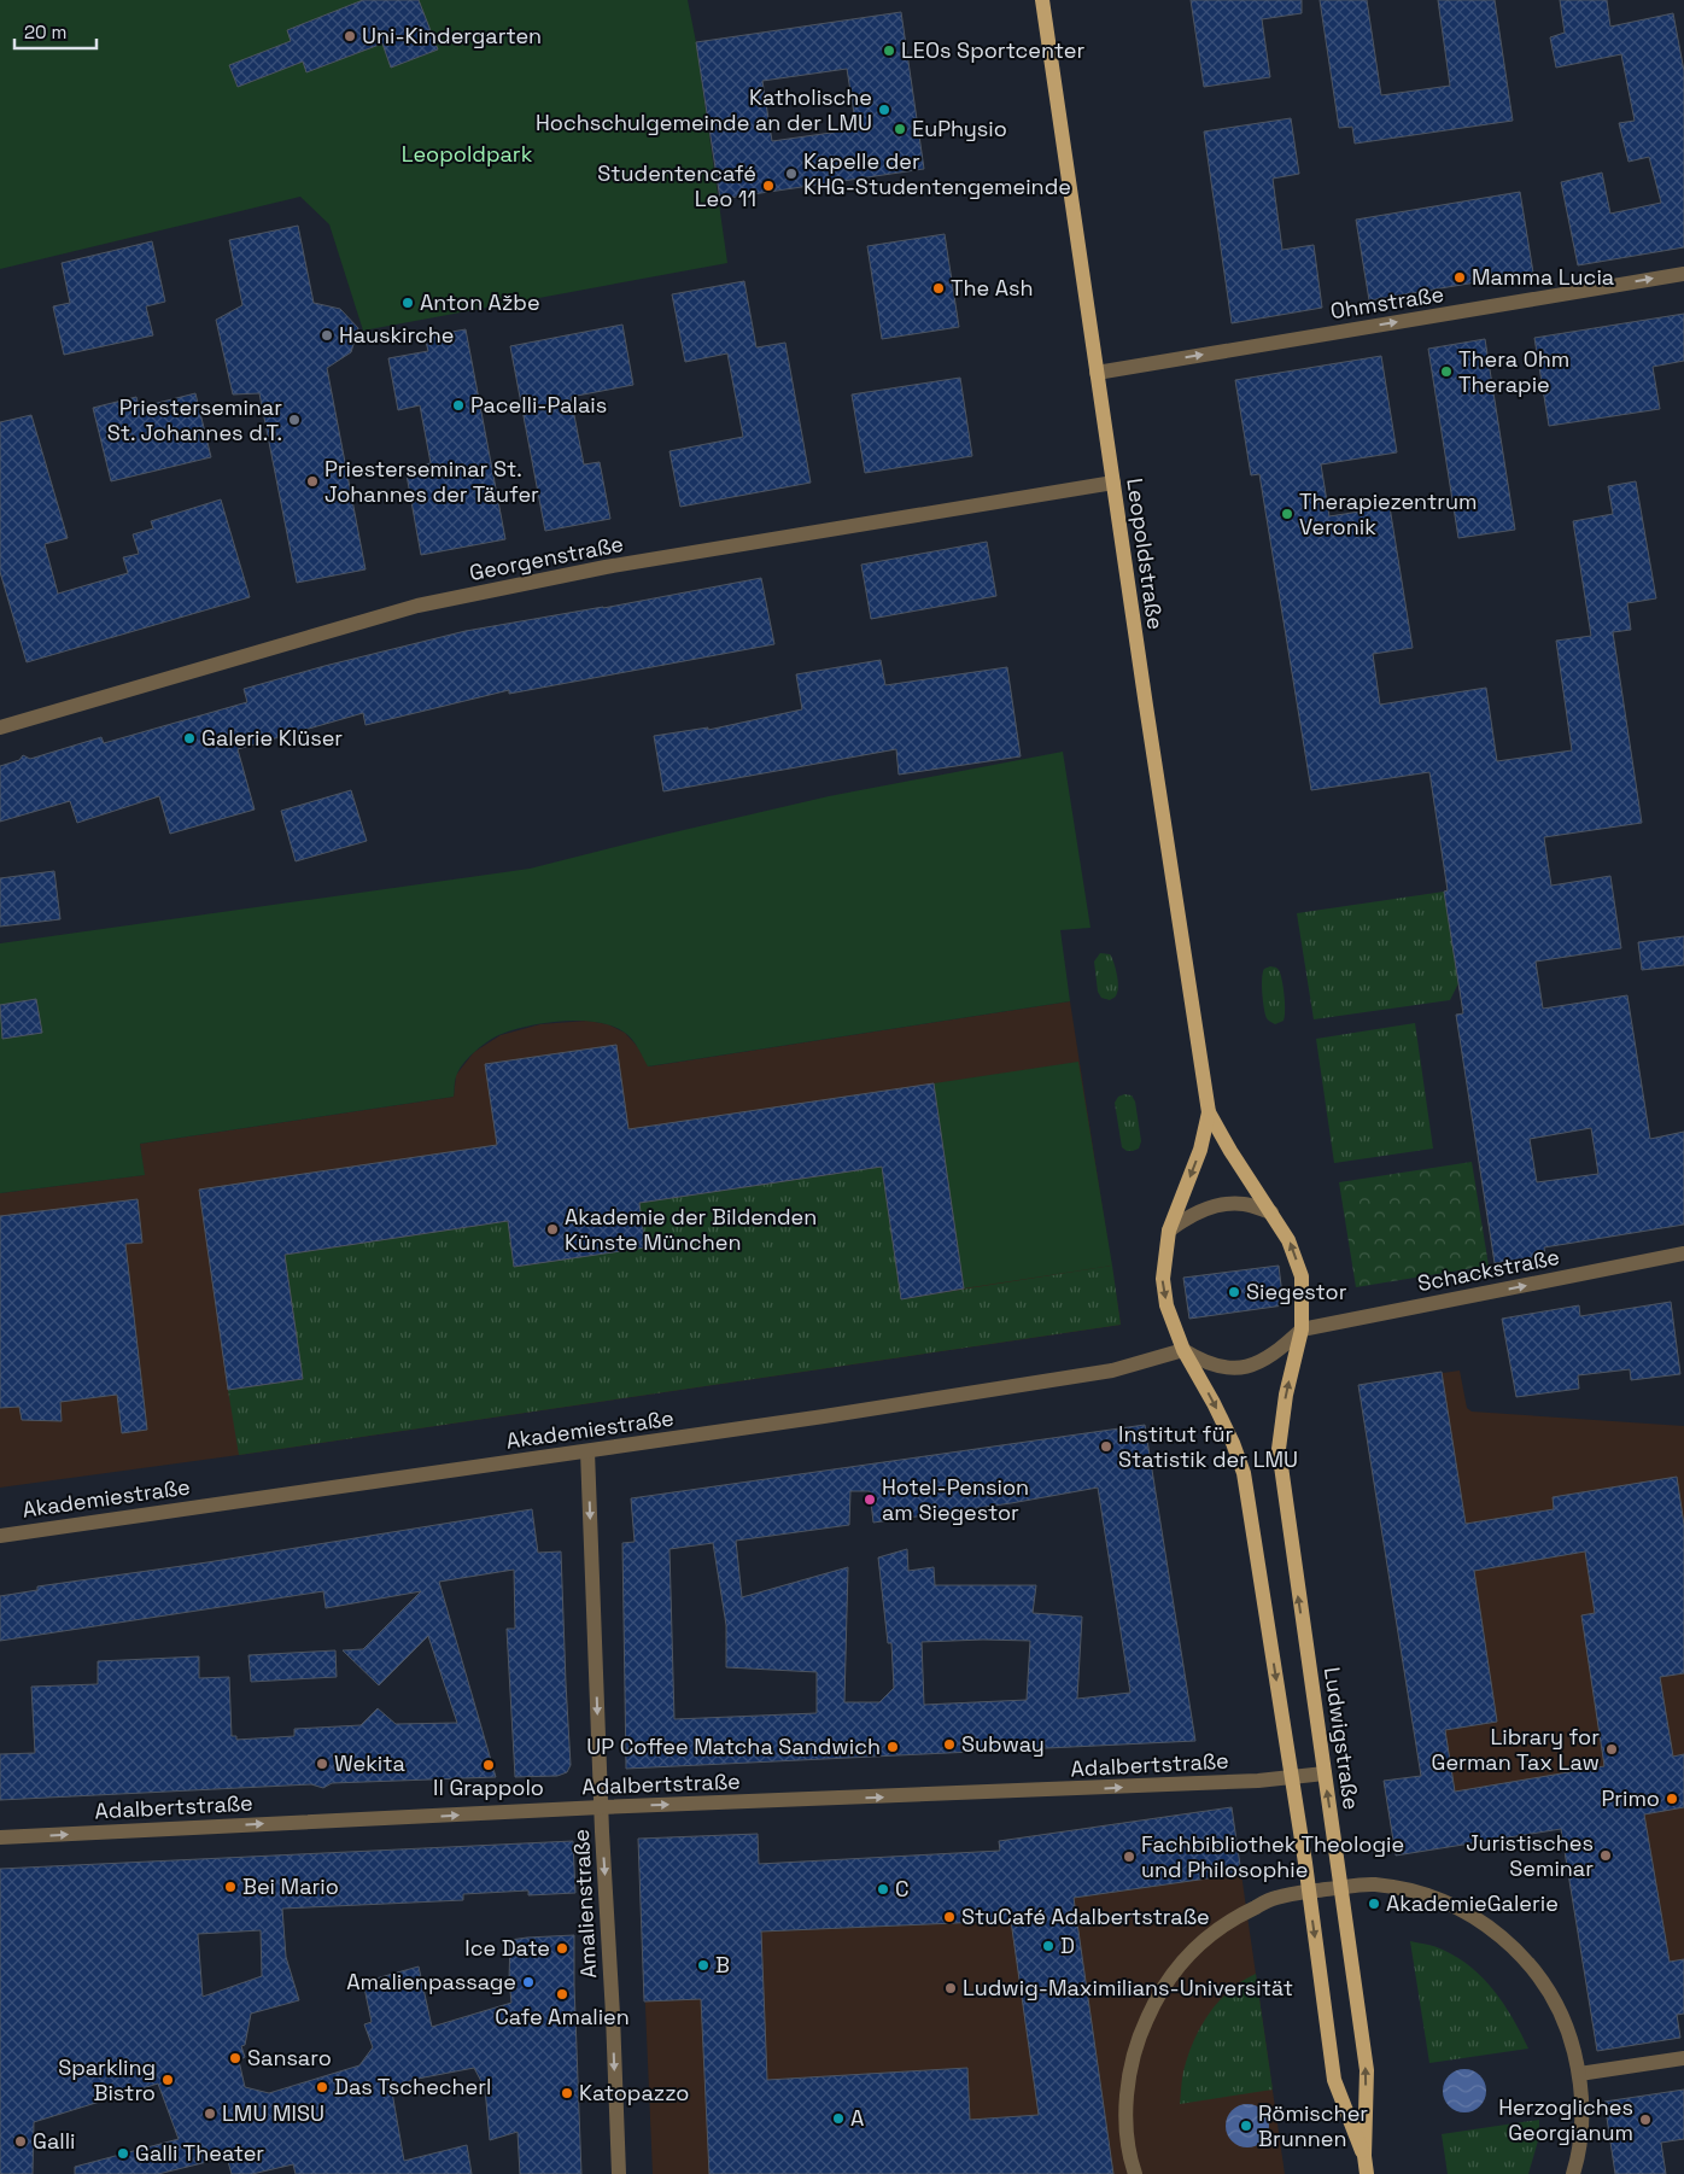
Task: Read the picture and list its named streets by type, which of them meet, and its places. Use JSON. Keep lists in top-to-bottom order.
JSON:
{
  "streets": {
    "main road": ["Leopoldstraße", "Ludwigstraße"],
    "street": [
      "Ohmstraße",
      "Georgenstraße",
      "Schackstraße",
      "Akademiestraße",
      "Adalbertstraße",
      "Amalienstraße"
    ]
  },
  "crossings": [
    ["Ohmstraße", "Leopoldstraße"],
    ["Leopoldstraße", "Georgenstraße"],
    ["Leopoldstraße", "Schackstraße"],
    ["Leopoldstraße", "Akademiestraße"],
    ["Leopoldstraße", "Ludwigstraße"],
    ["Schackstraße", "Akademiestraße"],
    ["Schackstraße", "Ludwigstraße"],
    ["Akademiestraße", "Ludwigstraße"],
    ["Akademiestraße", "Amalienstraße"],
    ["Ludwigstraße", "Adalbertstraße"],
    ["Adalbertstraße", "Amalienstraße"]
  ],
  "one_way": [
    "Ohmstraße",
    "Schackstraße",
    "Adalbertstraße",
    "Amalienstraße"
  ],
  "parks": ["Leopoldpark"],
  "places": [
    "Uni-Kindergarten",
    "LEOs Sportcenter",
    "Katholische Hochschulgemeinde an der LMU",
    "EuPhysio",
    "Kapelle der KHG-Studentengemeinde",
    "Studentencafé Leo 11",
    "Mamma Lucia",
    "The Ash",
    "Anton Ažbe",
    "Hauskirche",
    "Thera Ohm Therapie",
    "Pacelli-Palais",
    "Priesterseminar St. Johannes d.T.",
    "Priesterseminar St. Johannes der Täufer",
    "Therapiezentrum Veronik",
    "Galerie Klüser",
    "Akademie der Bildenden Künste München",
    "Siegestor",
    "Institut für Statistik der LMU",
    "Hotel-Pension am Siegestor",
    "Subway",
    "UP Coffee Matcha Sandwich",
    "Library for German Tax Law",
    "Wekita",
    "Il Grappolo",
    "Primo",
    "Juristisches Seminar",
    "Fachbibliothek Theologie und Philosophie",
    "Bei Mario",
    "C",
    "AkademieGalerie",
    "StuCafé Adalbertstraße",
    "D",
    "Ice Date",
    "B",
    "Amalienpassage",
    "Ludwig-Maximilians-Universität",
    "Cafe Amalien",
    "Sansaro",
    "Sparkling Bistro",
    "Das Tschecherl",
    "Katopazzo",
    "LMU MISU",
    "A",
    "Herzogliches Georgianum",
    "Römischer Brunnen",
    "Galli",
    "Galli Theater"
  ],
  "scale_bar": "20 m"
}
